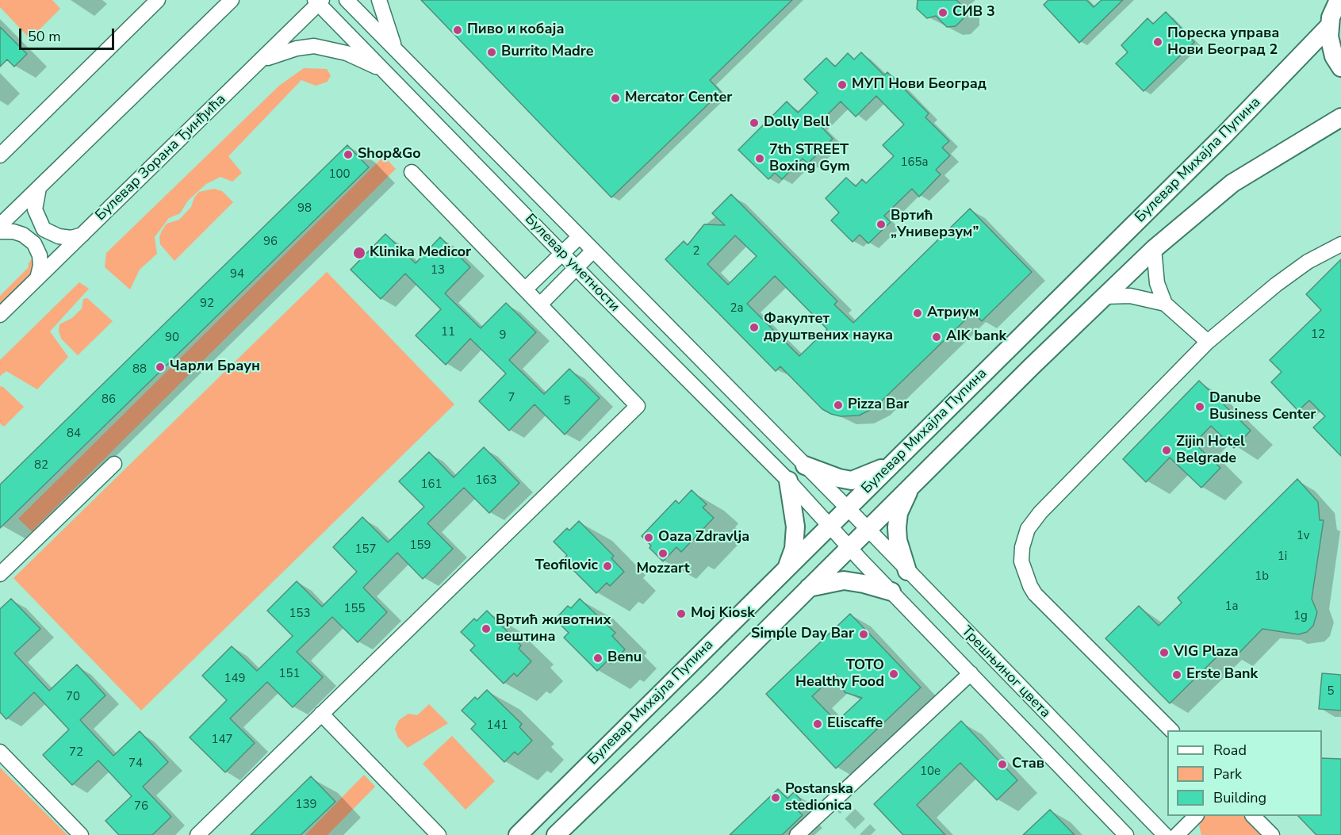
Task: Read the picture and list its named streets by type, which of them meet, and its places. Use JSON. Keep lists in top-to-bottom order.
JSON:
{
  "streets": {
    "main road": ["Булевар Михајла Пупина"],
    "street": ["Булевар Зорана Ђинђића", "Булевар уметности", "Трешњиног цвета"]
  },
  "crossings": [
    ["Булевар Зорана Ђинђића", "Булевар уметности"],
    ["Булевар Михајла Пупина", "Булевар уметности"],
    ["Булевар Михајла Пупина", "Трешњиног цвета"],
    ["Булевар уметности", "Трешњиног цвета"]
  ],
  "places": [
    "СИВ 3",
    "Пиво и кобаја",
    "Пореска управа Нови Београд 2",
    "Burrito Madre",
    "МУП Нови Београд",
    "Mercator Center",
    "Dolly Bell",
    "Shop&Go",
    "7th STREET Boxing Gym",
    "Вртић „Универзум”",
    "Klinika Medicor",
    "Атриум",
    "Факултет друштвених наука",
    "AIK bank",
    "Чарли Браун",
    "Pizza Bar",
    "Danube Business Center",
    "Zijin Hotel Belgrade",
    "Oaza Zdravlja",
    "Mozzart",
    "Teofilovic",
    "Moj Kiosk",
    "Вртић животних вештина",
    "Simple Day Bar",
    "VIG Plaza",
    "Benu",
    "TOTO Healthy Food",
    "Erste Bank",
    "Eliscaffe",
    "Став",
    "Postanska stedionica"
  ],
  "house_numbers": [
    "165a",
    "100",
    "98",
    "96",
    "2",
    "13",
    "94",
    "92",
    "2a",
    "11",
    "12",
    "9",
    "90",
    "88",
    "7",
    "86",
    "5",
    "84",
    "82",
    "163",
    "161",
    "1v",
    "159",
    "157",
    "1i",
    "1b",
    "1a",
    "155",
    "153",
    "1g",
    "151",
    "149",
    "5",
    "70",
    "141",
    "147",
    "72",
    "74",
    "10e",
    "139",
    "76"
  ],
  "legend": ["Road", "Park", "Building"],
  "scale_bar": "50 m"
}
